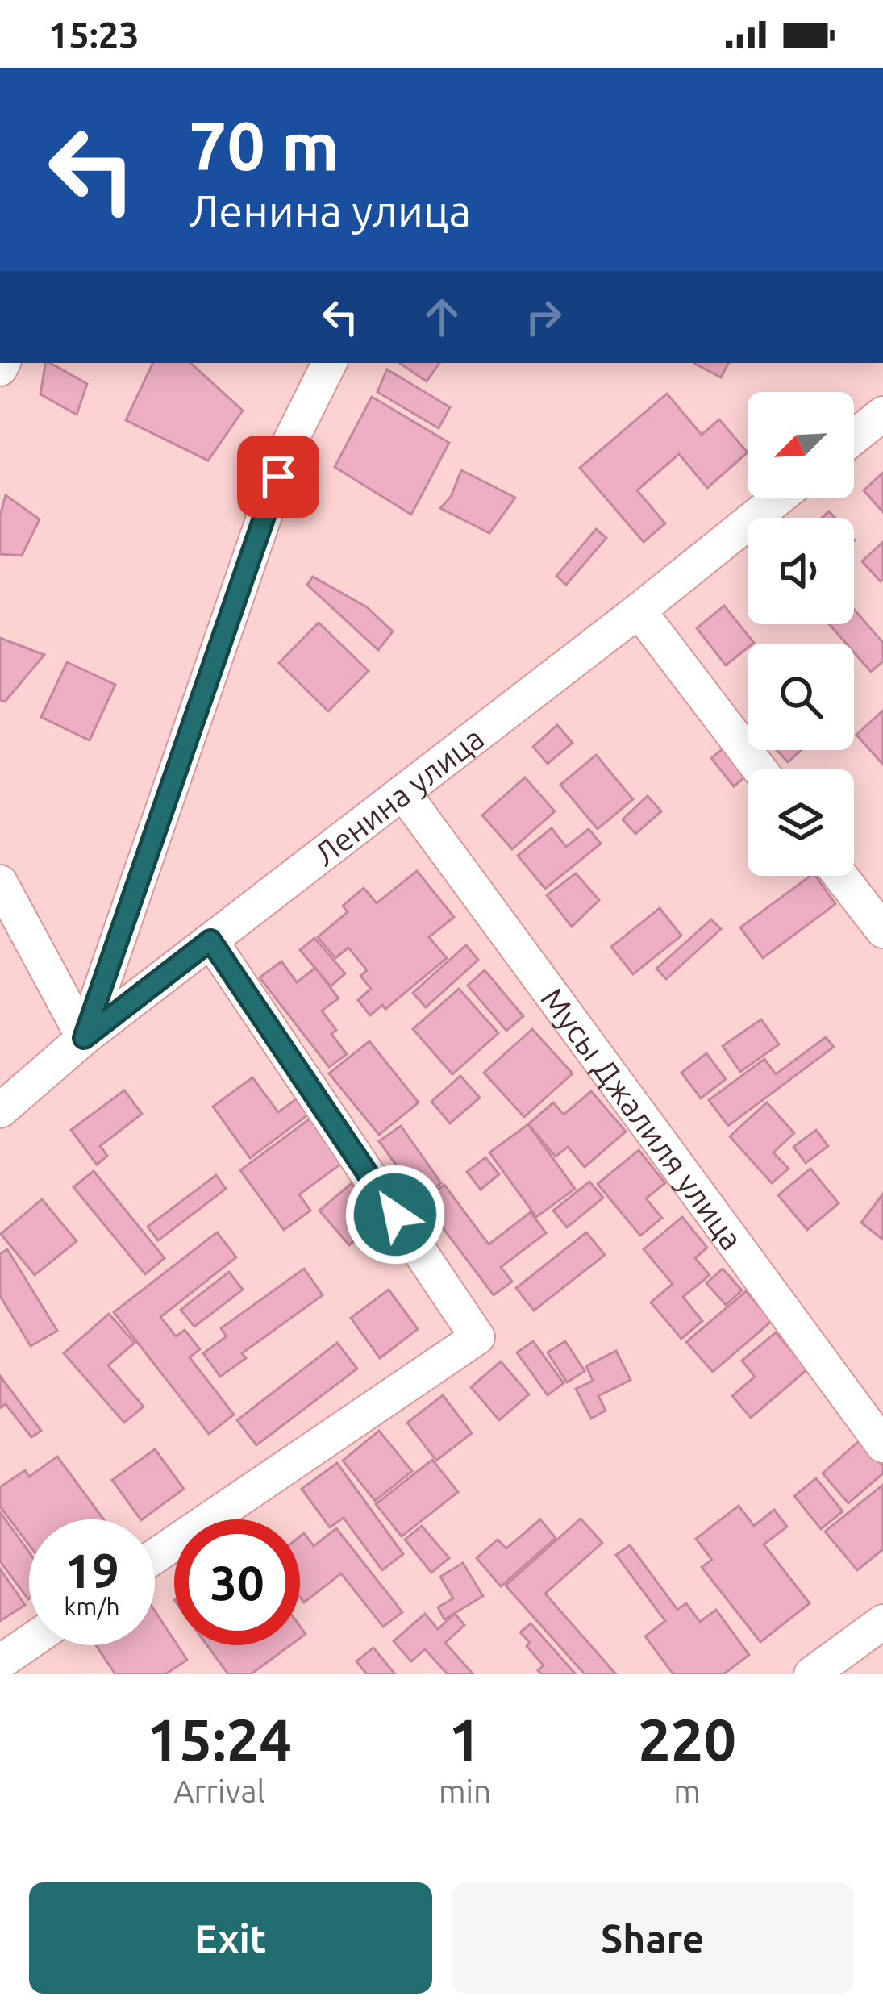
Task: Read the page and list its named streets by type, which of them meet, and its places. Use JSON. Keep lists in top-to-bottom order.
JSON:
{
  "streets": {
    "street": ["Ленина улица", "Мусы Джалиля улица"]
  },
  "crossings": [
    ["Ленина улица", "Мусы Джалиля улица"]
  ],
  "north": "bottom left",
  "page": {
    "status": "15:23",
    "turn": ["70 m", "Ленина улица"],
    "speed": "19 km/h",
    "limit": "30",
    "eta": [
      "15:24",
      "Arrival",
      "1",
      "min",
      "220",
      "m"
    ],
    "buttons": ["Exit", "Share"]
  }
}
